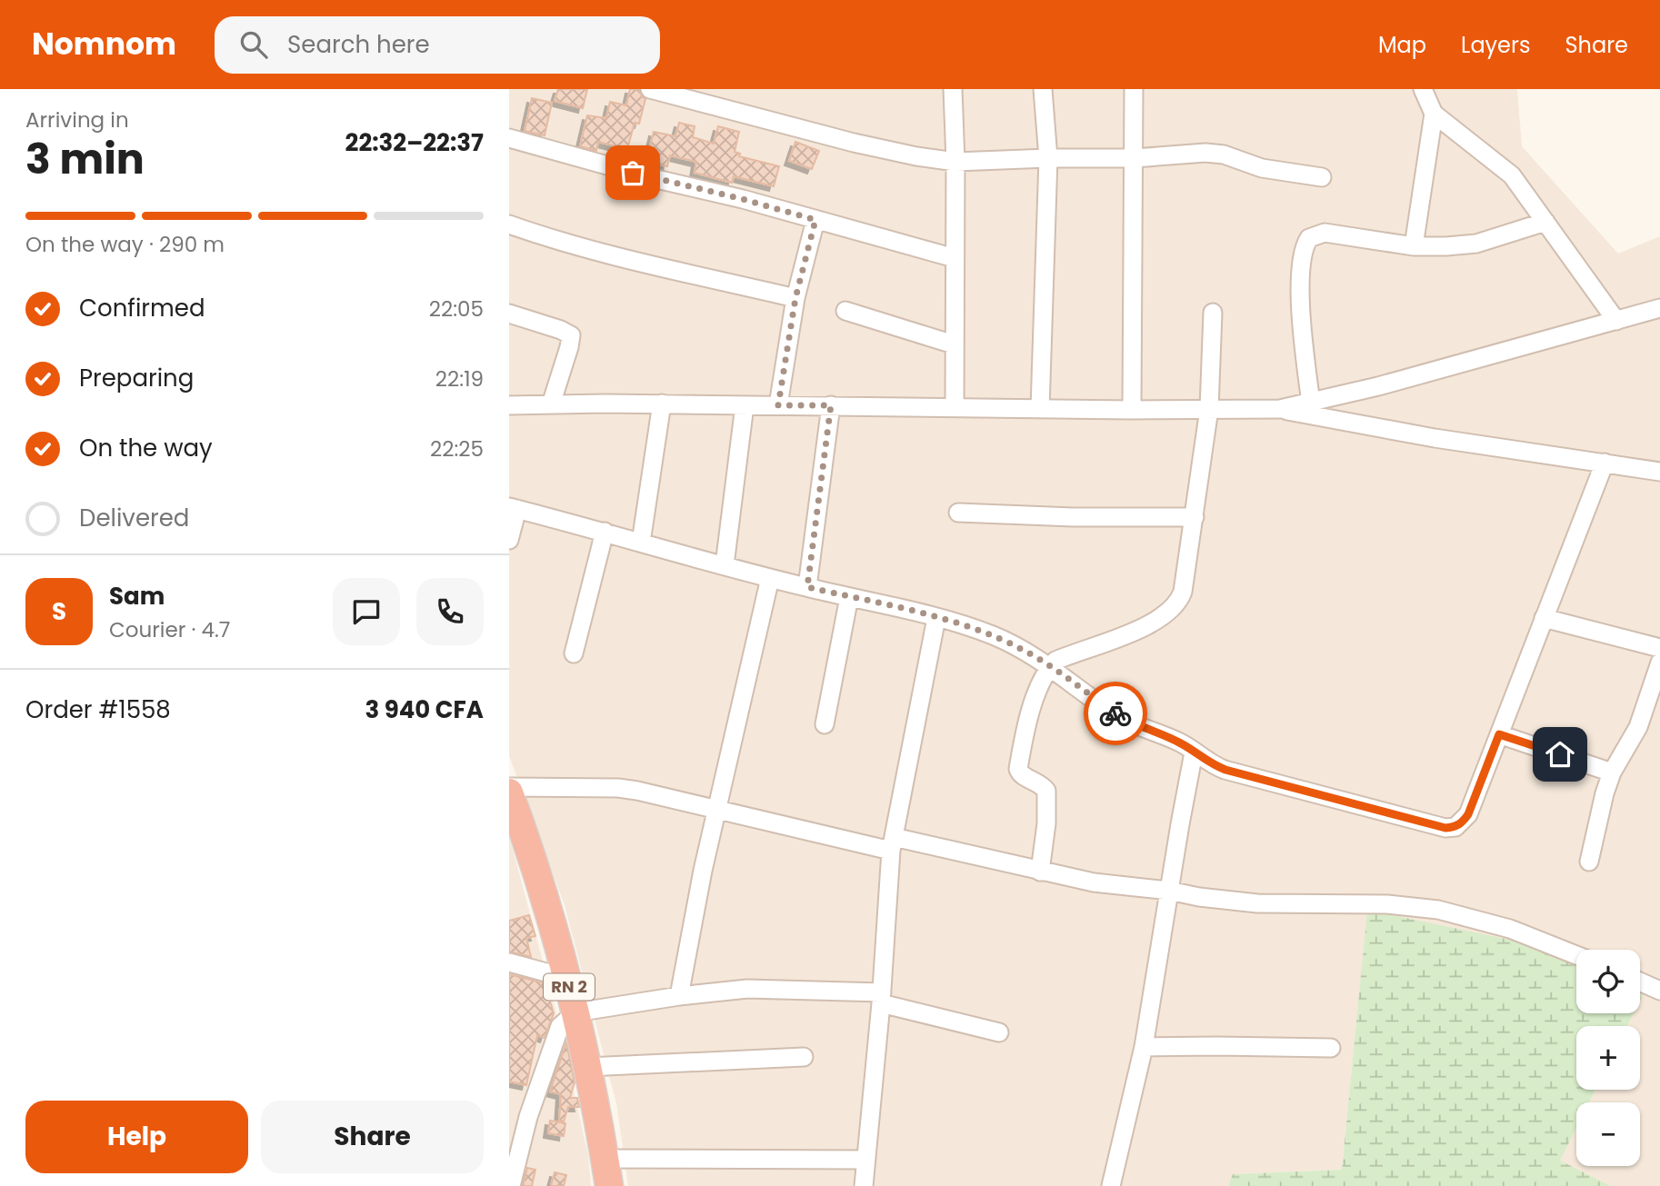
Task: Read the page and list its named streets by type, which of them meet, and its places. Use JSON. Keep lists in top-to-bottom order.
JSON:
{
  "streets": {
    "highway": ["RN 2"]
  },
  "page": {
    "header": "Nomnom",
    "search": "Search here",
    "nav": ["Map", "Layers", "Share"],
    "heading": ["3 min", "Arriving in", "22:32–22:37"],
    "panel": [
      "Sam",
      "Courier · 4.7",
      "Order #1558",
      "3 940 CFA"
    ],
    "bar": "On the way · 290 m",
    "list": [
      ["Confirmed", "22:05"],
      ["Preparing", "22:19"],
      ["On the way", "22:25"],
      "Delivered"
    ],
    "round": "S",
    "map_buttons": ["+", "−"],
    "buttons": ["Help", "Share"]
  }
}
